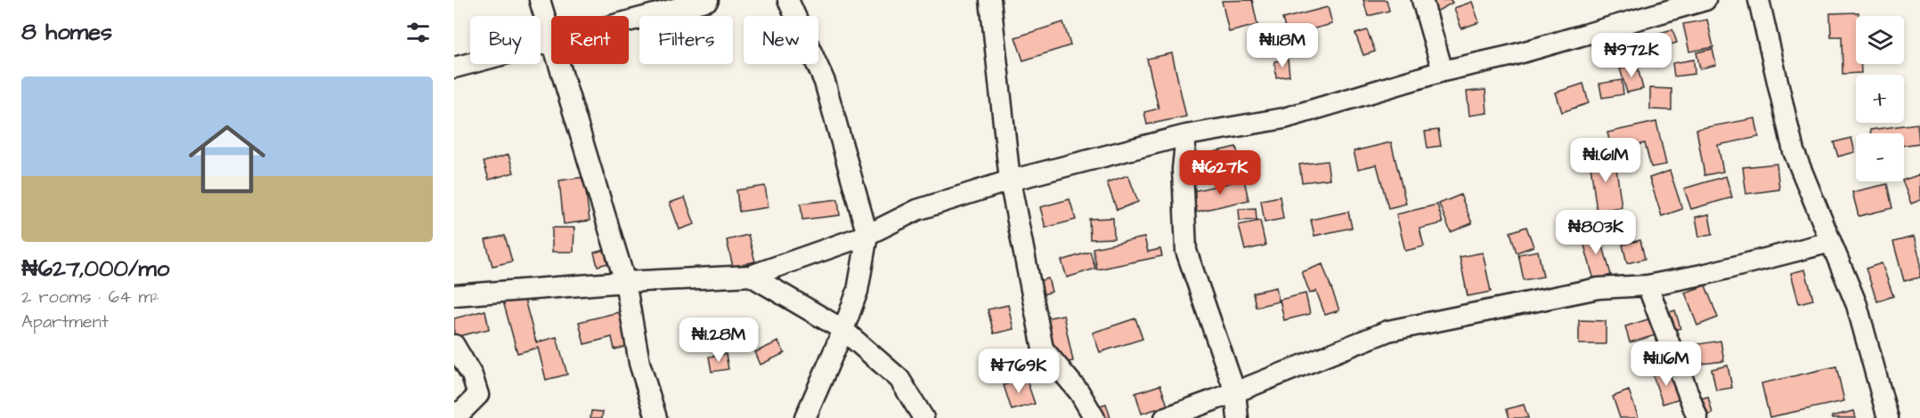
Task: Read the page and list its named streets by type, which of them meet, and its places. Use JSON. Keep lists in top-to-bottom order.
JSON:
{
  "page": {
    "heading": "8 homes",
    "map_buttons": ["+", "−"],
    "chip": [
      "Buy",
      "Rent",
      "Filters",
      "New"
    ],
    "price": [
      "₦1.18M",
      "₦972K",
      "₦1.61M",
      "₦627K",
      "₦803K",
      "₦1.28M",
      "₦1.16M",
      "₦769K"
    ],
    "list": [
      {
        "name": "₦627,000/mo",
        "note": "2 rooms · 64 m² · Apartment"
      }
    ]
  }
}
